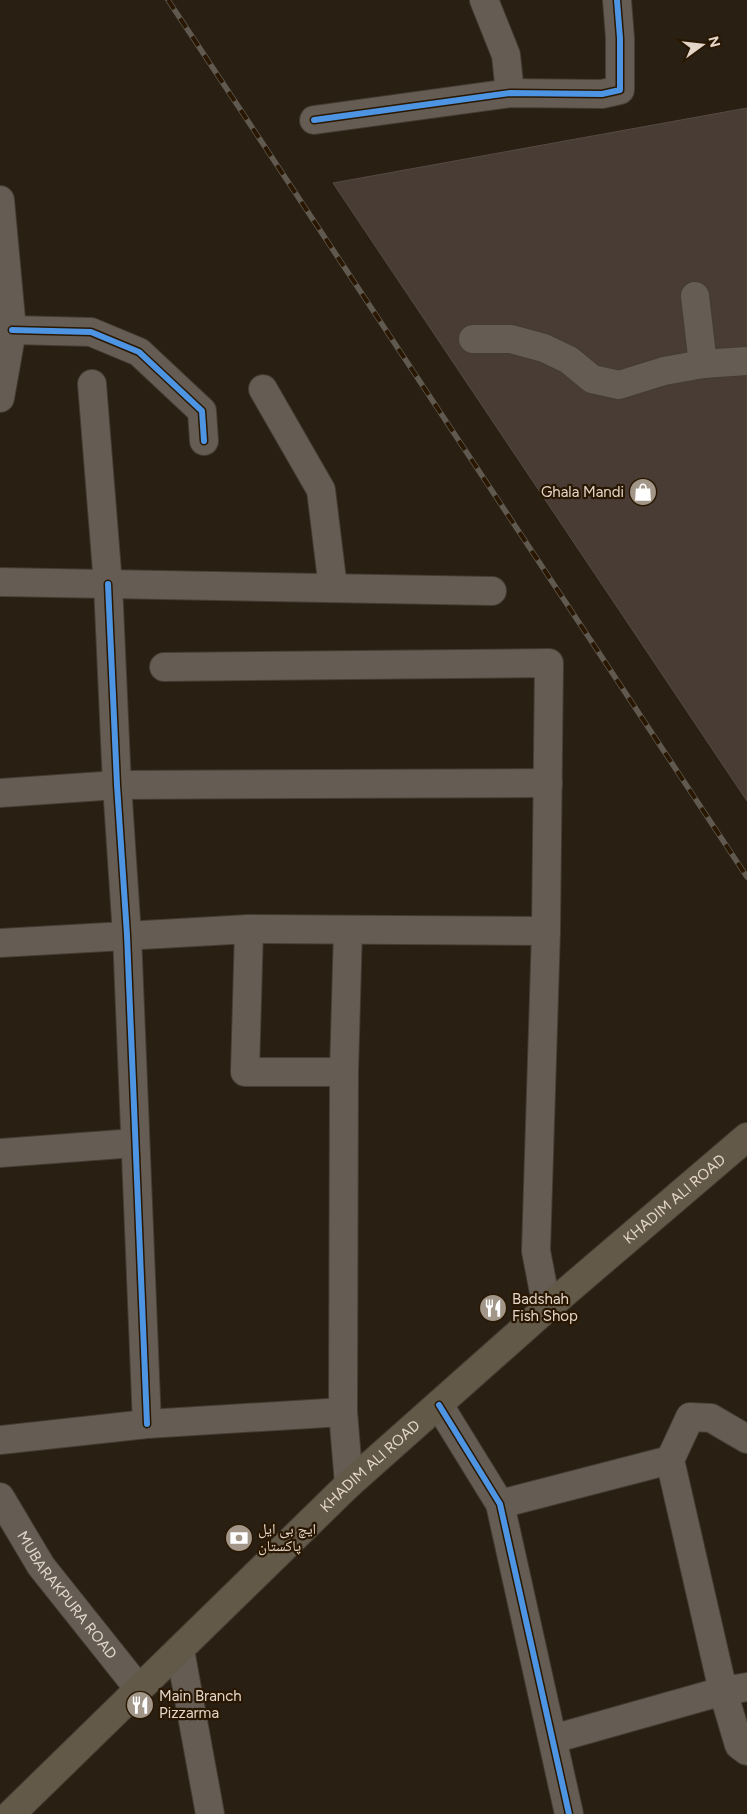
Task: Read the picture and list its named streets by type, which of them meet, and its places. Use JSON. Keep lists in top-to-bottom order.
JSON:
{
  "streets": {
    "main road": ["KHADIM ALI ROAD"],
    "street": ["MUBARAKPURA ROAD"]
  },
  "crossings": [
    ["KHADIM ALI ROAD", "MUBARAKPURA ROAD"]
  ],
  "places": {
    "shop": ["Ghala Mandi"],
    "restaurant": ["Badshah Fish Shop", "Main Branch Pizzarma"],
    "bank": ["ایچ بی ایل پاکستان"]
  },
  "north": "right"
}
